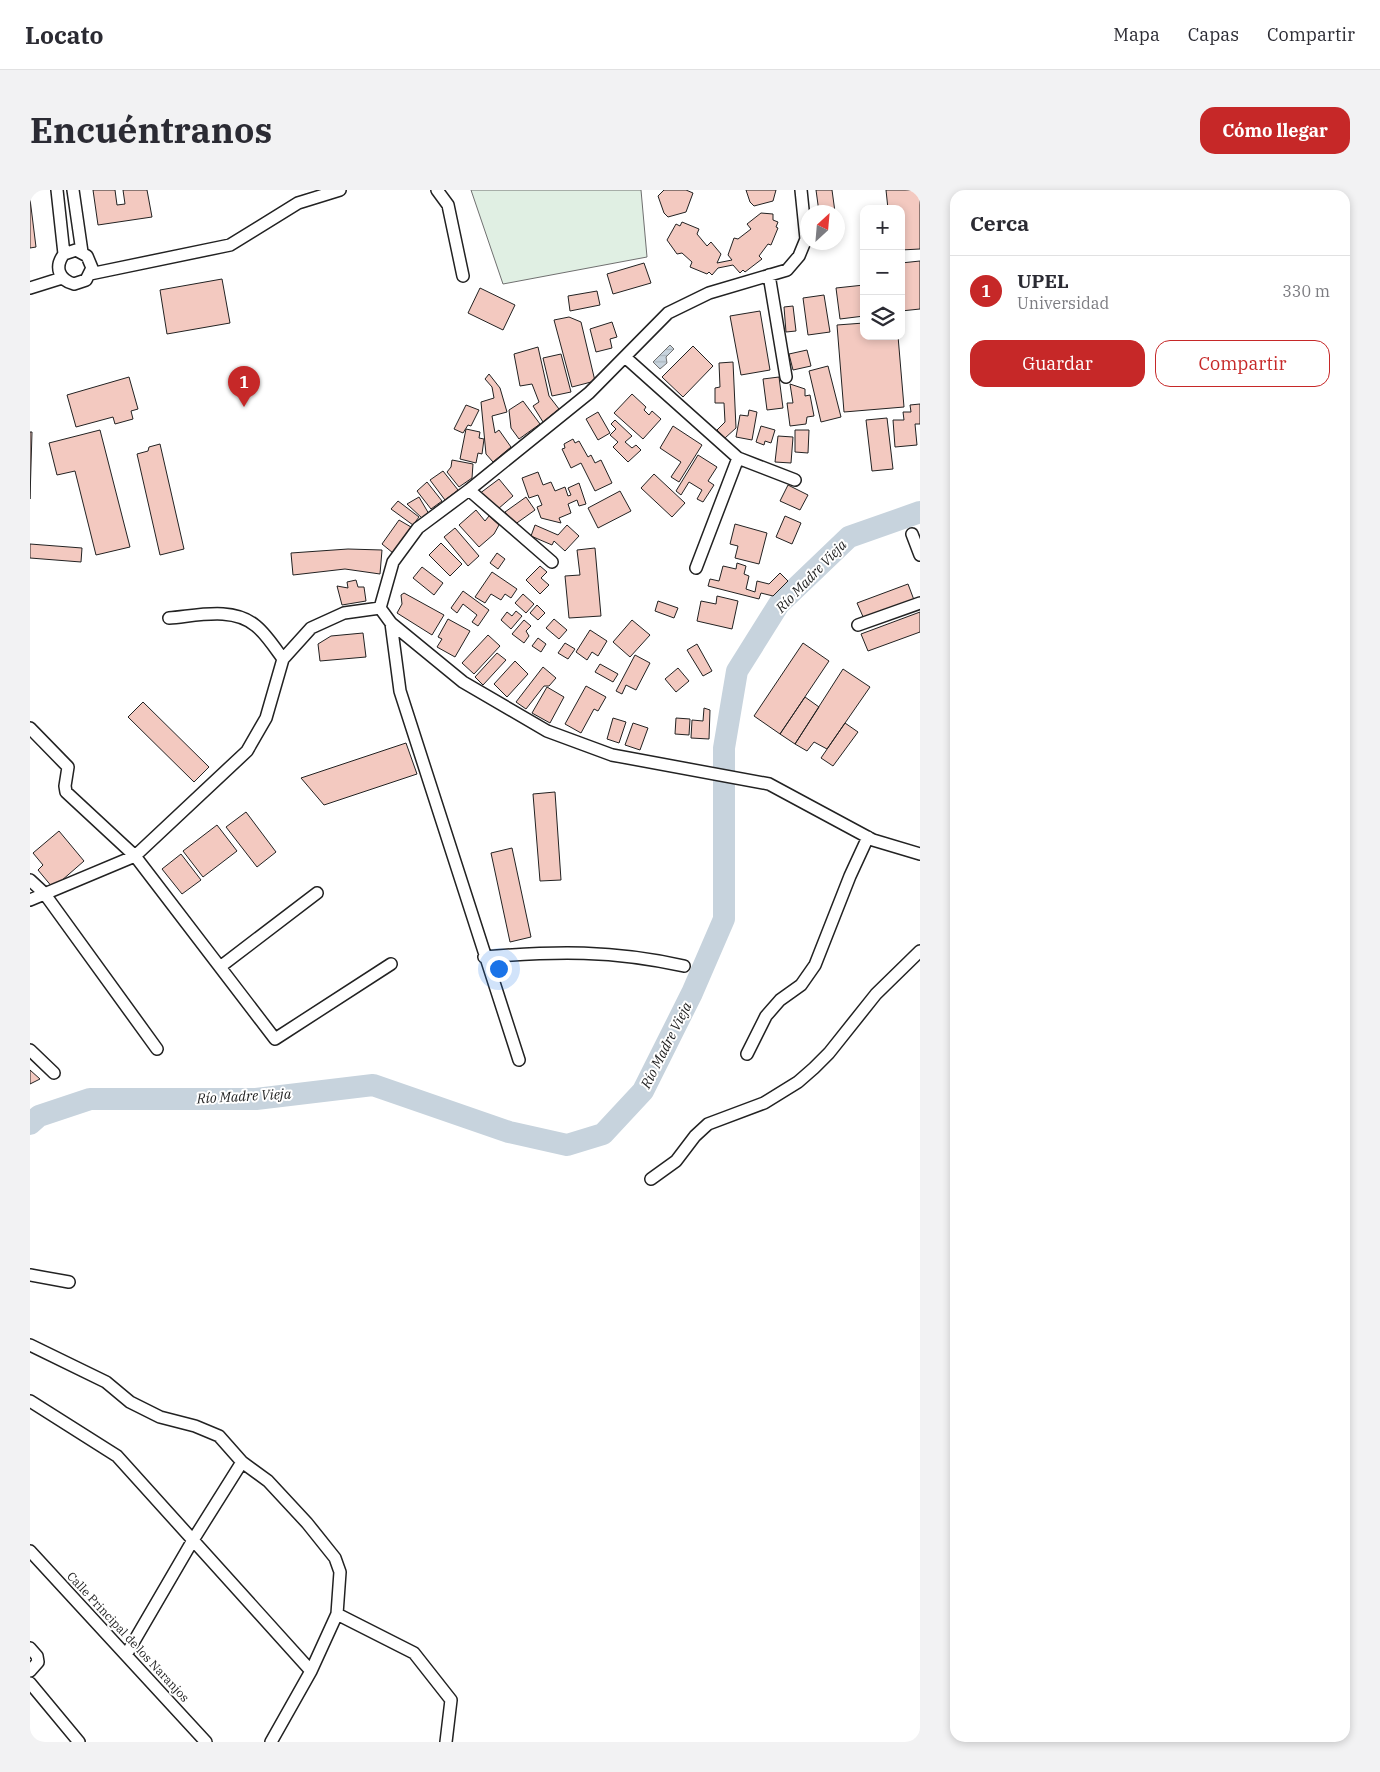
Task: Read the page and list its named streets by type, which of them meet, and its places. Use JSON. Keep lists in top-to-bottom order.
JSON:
{
  "streets": {
    "street": ["Calle Principal de los Naranjos"]
  },
  "water": ["Río Madre Vieja"],
  "north": "top right",
  "page": {
    "header": "Locato",
    "nav": ["Mapa", "Capas", "Compartir"],
    "title": "Encuéntranos",
    "buttons": [
      "Cómo llegar",
      ["Guardar", "Compartir"]
    ],
    "heading": "Cerca",
    "map_buttons": ["+", "−"],
    "list": [
      {
        "mark": "1",
        "name": "UPEL",
        "note": "Universidad",
        "value": "330 m"
      }
    ],
    "pins": "1"
  }
}
